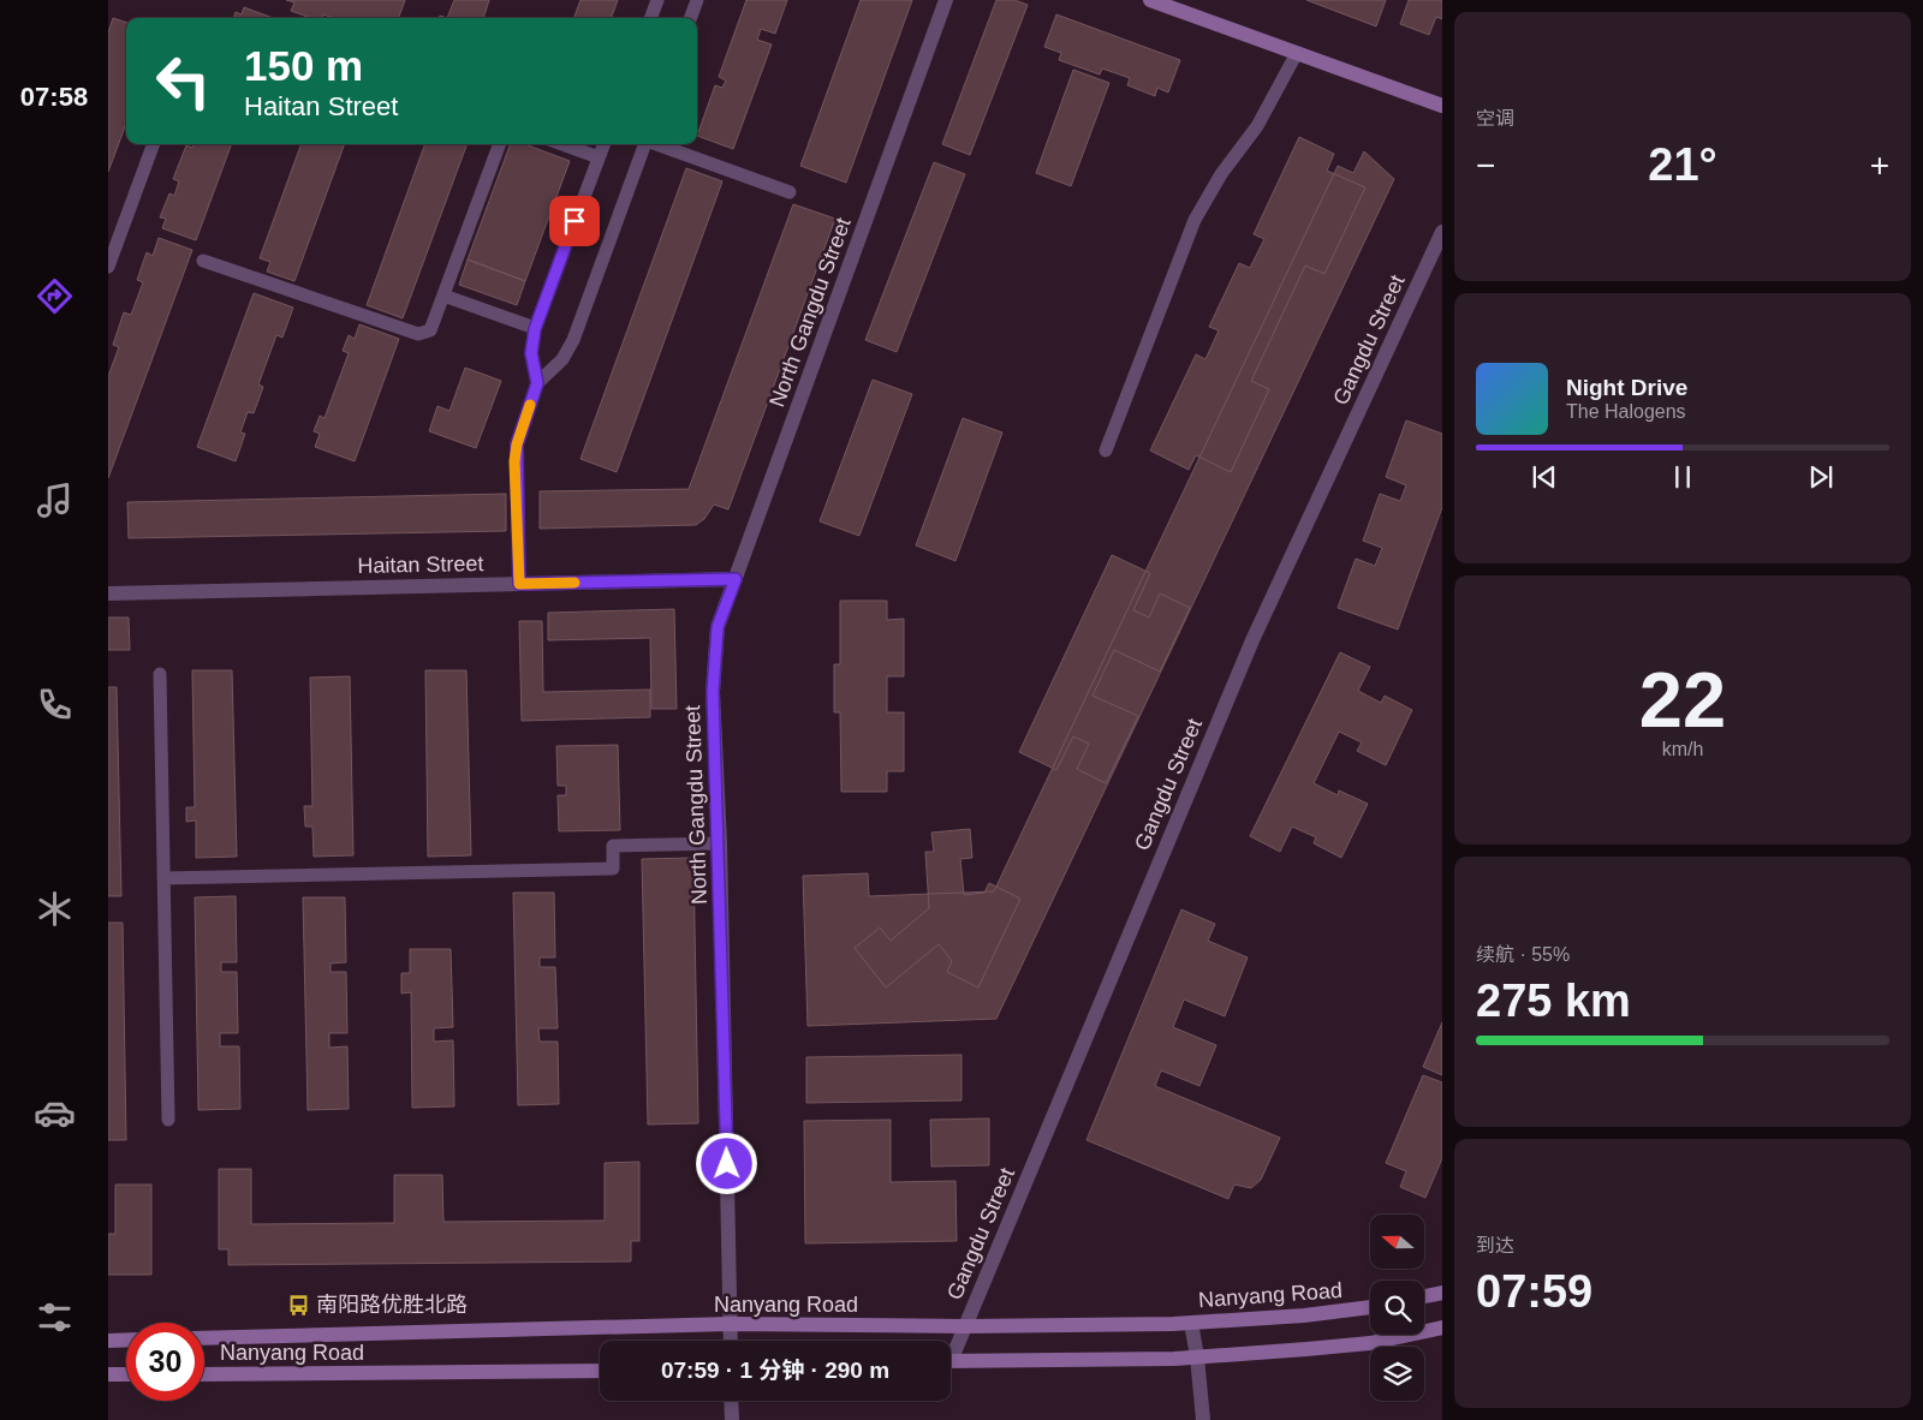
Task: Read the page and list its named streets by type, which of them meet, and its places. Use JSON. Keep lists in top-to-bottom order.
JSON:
{
  "streets": {
    "main road": ["Nanyang Road"],
    "street": ["North Gangdu Street", "Gangdu Street", "Haitan Street"]
  },
  "crossings": [
    ["North Gangdu Street", "Haitan Street"],
    ["North Gangdu Street", "Nanyang Road"],
    ["Gangdu Street", "Nanyang Road"]
  ],
  "places": {
    "bus stop": ["南阳路优胜北路"]
  },
  "north": "left",
  "page": {
    "tabs": "07:58",
    "tile": [
      "空调",
      ["22", "km/h"],
      ["续航 · 55%", "275 km"],
      ["到达", "07:59"]
    ],
    "turn": ["150 m", "Haitan Street"],
    "heat": ["−", "21°", "+"],
    "song": ["Night Drive", "The Halogens"],
    "limit": "30",
    "trip": "07:59 · 1 分钟 · 290 m"
  }
}
